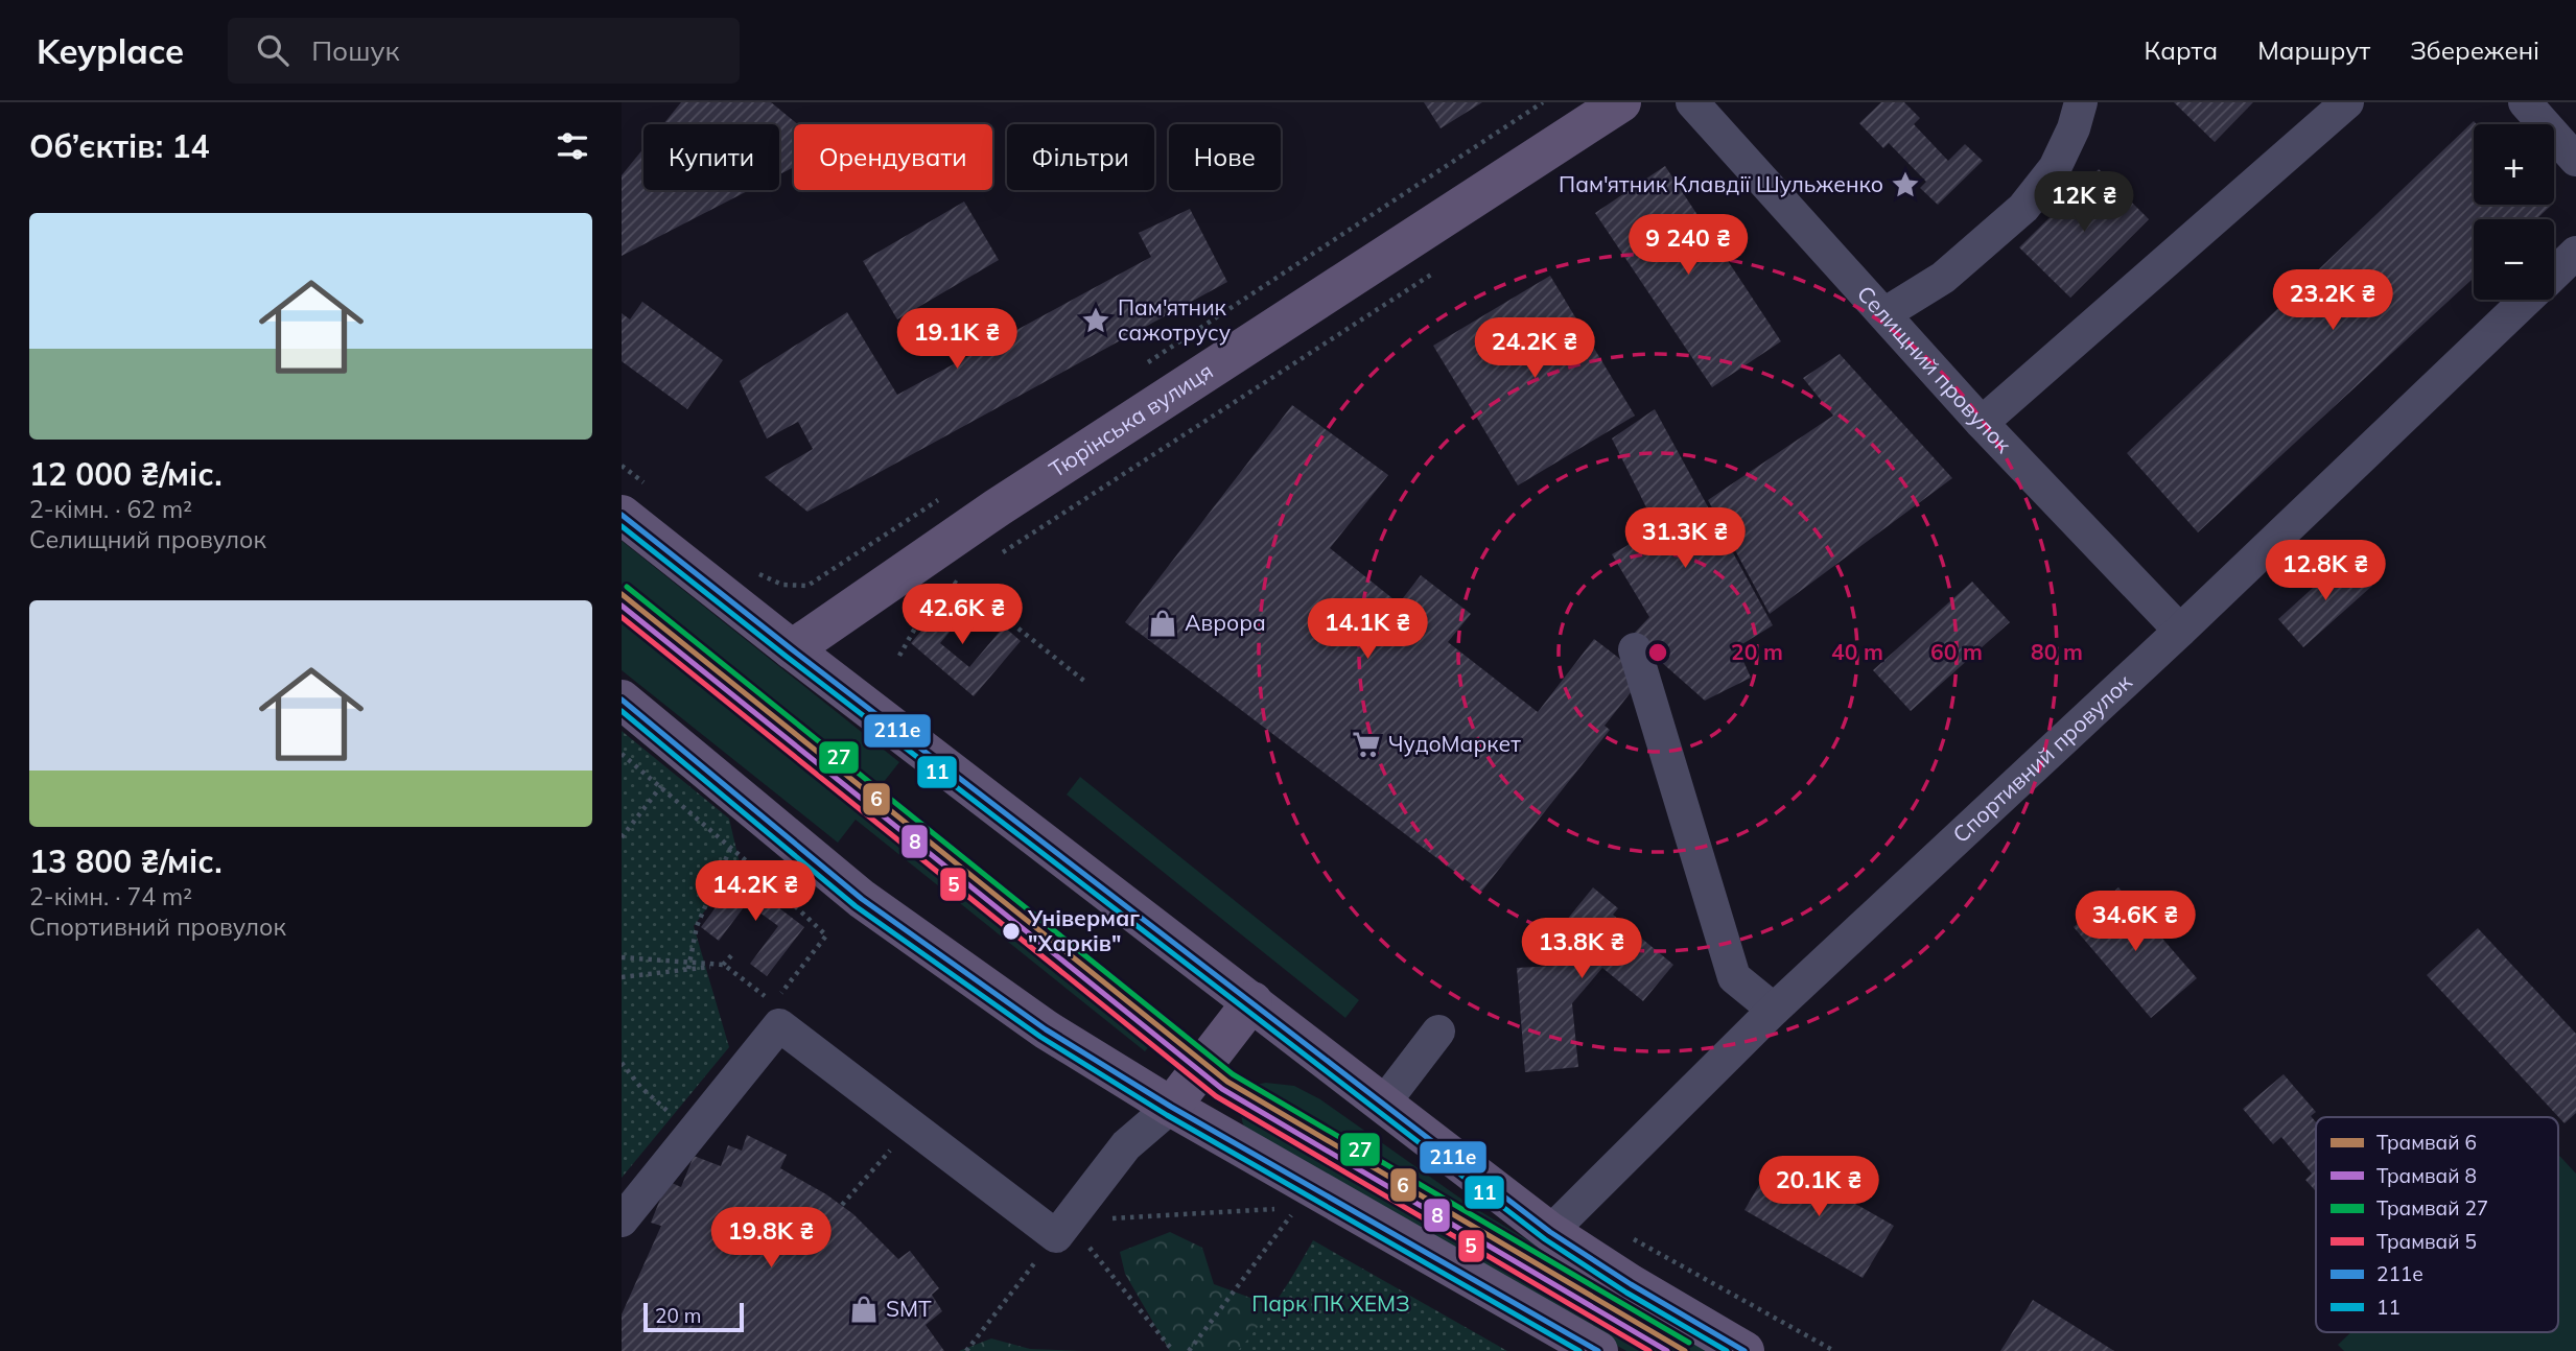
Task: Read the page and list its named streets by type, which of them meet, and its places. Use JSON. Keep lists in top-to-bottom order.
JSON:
{
  "streets": {
    "main road": ["Тюрінська вулиця"],
    "street": ["Селищний провулок", "Спортивний провулок"]
  },
  "crossings": [
    ["Селищний провулок", "Спортивний провулок"]
  ],
  "parks": ["Парк ПК ХЕМЗ"],
  "places": {
    "place": ["Пам'ятник Клавдії Шульженко", "Пам'ятник сажотрусу"],
    "shop": ["Аврора", "SMT"],
    "supermarket": ["ЧудоМаркет"],
    "other": ["Універмаг \"Харків\""]
  },
  "lines": [
    "transit line 211е",
    "transit line 11",
    "tram line 27",
    "tram line 6",
    "tram line 8",
    "tram line 5"
  ],
  "legend": [
    "Трамвай 6",
    "Трамвай 8",
    "Трамвай 27",
    "Трамвай 5",
    "211е",
    "11"
  ],
  "scale_bar": "20 m",
  "page": {
    "header": "Keyplace",
    "search": "Пошук",
    "nav": ["Карта", "Маршрут", "Збережені"],
    "heading": "Об’єктів: 14",
    "map_buttons": ["+", "−"],
    "chip": [
      "Купити",
      "Орендувати",
      "Фільтри",
      "Нове"
    ],
    "price": [
      "12K ₴",
      "9 240 ₴",
      "23.2K ₴",
      "19.1K ₴",
      "24.2K ₴",
      "31.3K ₴",
      "12.8K ₴",
      "42.6K ₴",
      "14.1K ₴",
      "14.2K ₴",
      "34.6K ₴",
      "13.8K ₴",
      "20.1K ₴",
      "19.8K ₴"
    ],
    "list": [
      {
        "name": "12 000 ₴/міс.",
        "note": "2-кімн. · 62 m² · Селищний провулок"
      },
      {
        "name": "13 800 ₴/міс.",
        "note": "2-кімн. · 74 m² · Спортивний провулок"
      }
    ],
    "scale": "20 m"
  },
  "rings": [
    "20 m",
    "40 m",
    "60 m",
    "80 m"
  ]
}
